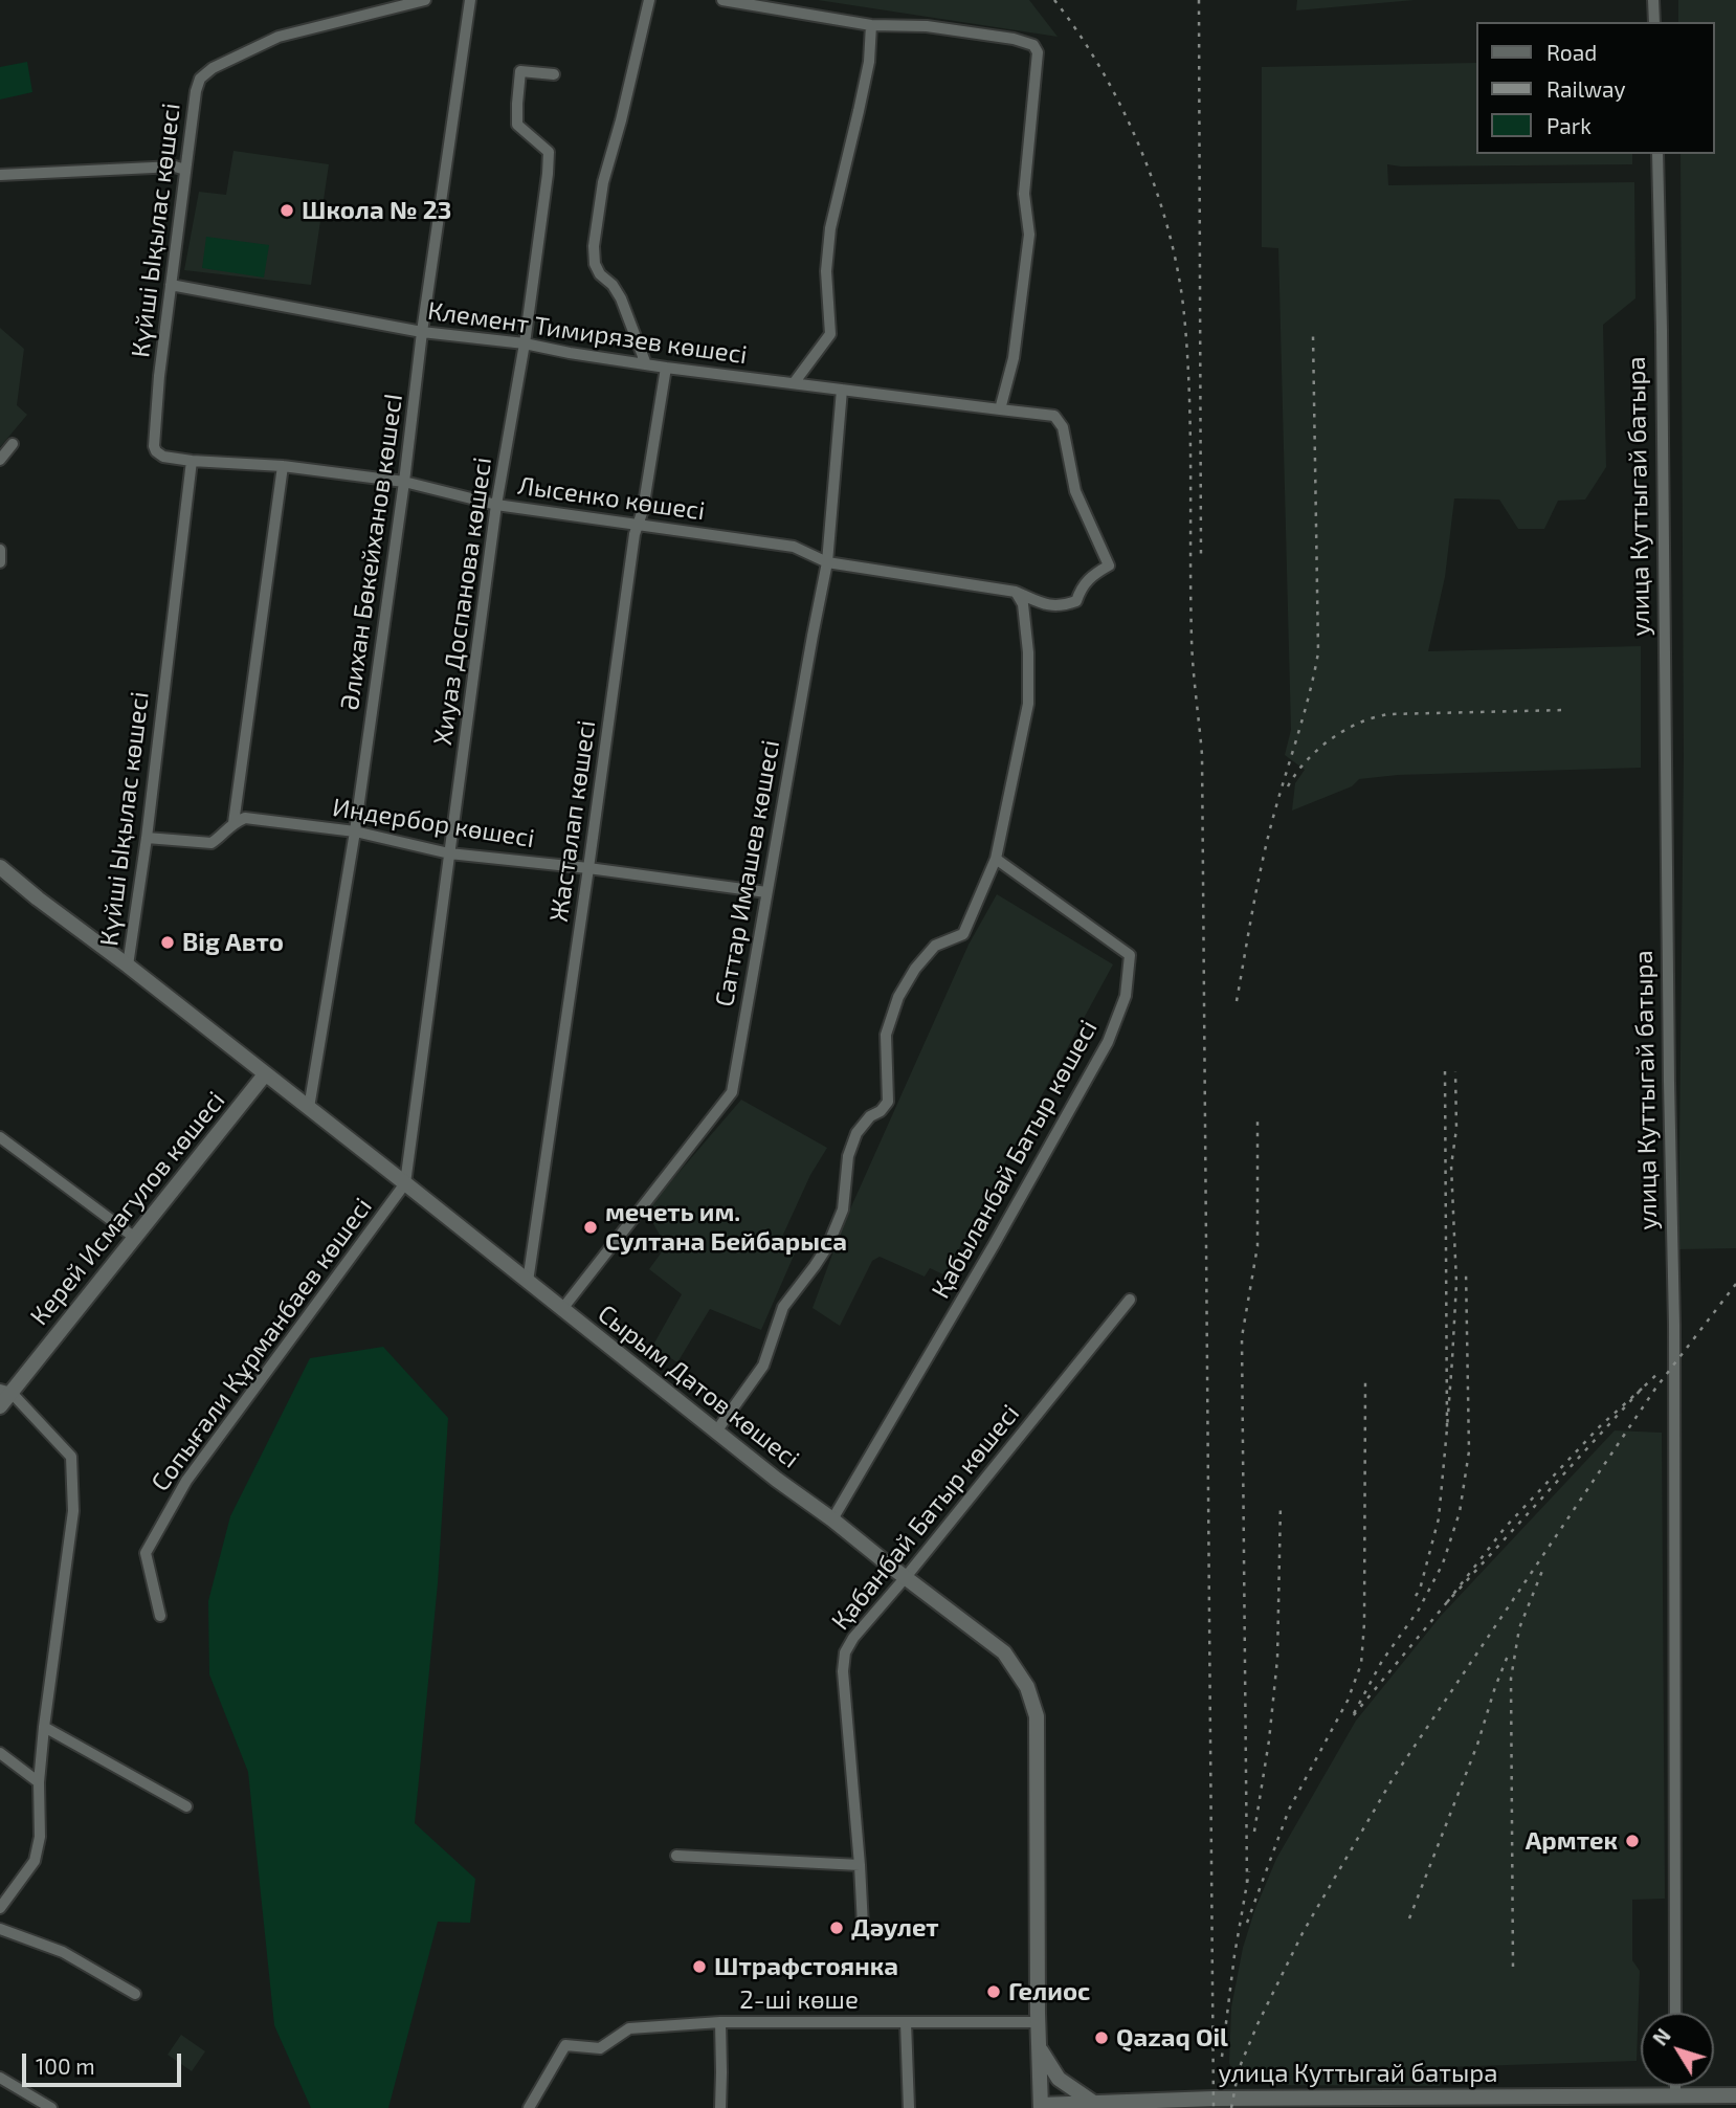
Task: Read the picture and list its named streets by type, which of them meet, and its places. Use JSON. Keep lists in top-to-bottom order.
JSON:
{
  "streets": {
    "main road": ["улица Куттыгай батыра", "Керей Исмагулов көшесі", "Сырым Датов көшесі"],
    "street": [
      "Күйші Ықылас көшесі",
      "Клемент Тимирязев көшесі",
      "Лысенко көшесі",
      "Әлихан Бөкейханов көшесI",
      "Хиуаз Доспанова көшесі",
      "Жасталап көшесі",
      "Индербор көшесі",
      "Саттар Имашев көшесі",
      "Қабыланбай Батыр көшесі",
      "Сопығали Құрманбаев көшесі",
      "Қабанбай Батыр көшесі",
      "2-ші көше"
    ]
  },
  "crossings": [
    ["Күйші Ықылас көшесі", "Клемент Тимирязев көшесі"],
    ["Күйші Ықылас көшесі", "Лысенко көшесі"],
    ["Күйші Ықылас көшесі", "Сырым Датов көшесі"],
    ["Клемент Тимирязев көшесі", "Әлихан Бөкейханов көшесI"],
    ["Клемент Тимирязев көшесі", "Хиуаз Доспанова көшесі"],
    ["Клемент Тимирязев көшесі", "Жасталап көшесі"],
    ["Клемент Тимирязев көшесі", "Саттар Имашев көшесі"],
    ["улица Куттыгай батыра", "Сырым Датов көшесі"],
    ["Лысенко көшесі", "Әлихан Бөкейханов көшесI"],
    ["Лысенко көшесі", "Хиуаз Доспанова көшесі"],
    ["Лысенко көшесі", "Жасталап көшесі"],
    ["Лысенко көшесі", "Саттар Имашев көшесі"],
    ["Әлихан Бөкейханов көшесI", "Индербор көшесі"],
    ["Әлихан Бөкейханов көшесI", "Сырым Датов көшесі"],
    ["Хиуаз Доспанова көшесі", "Индербор көшесі"],
    ["Хиуаз Доспанова көшесі", "Сопығали Құрманбаев көшесі"],
    ["Хиуаз Доспанова көшесі", "Сырым Датов көшесі"],
    ["Жасталап көшесі", "Индербор көшесі"],
    ["Жасталап көшесі", "Сырым Датов көшесі"],
    ["Индербор көшесі", "Саттар Имашев көшесі"],
    ["Саттар Имашев көшесі", "Сырым Датов көшесі"],
    ["Қабыланбай Батыр көшесі", "Сырым Датов көшесі"],
    ["Керей Исмагулов көшесі", "Сырым Датов көшесі"],
    ["Сопығали Құрманбаев көшесі", "Сырым Датов көшесі"],
    ["Сырым Датов көшесі", "Қабанбай Батыр көшесі"],
    ["Сырым Датов көшесі", "2-ші көше"]
  ],
  "places": [
    "Школа № 23",
    "Big Авто",
    "мечеть им. Султана Бейбарыса",
    "Армтек",
    "Дәулет",
    "Штрафстоянка",
    "Гелиос",
    "Qazaq Oil"
  ],
  "legend": ["Road", "Railway", "Park"],
  "scale_bar": "100 m",
  "north": "top left"
}
